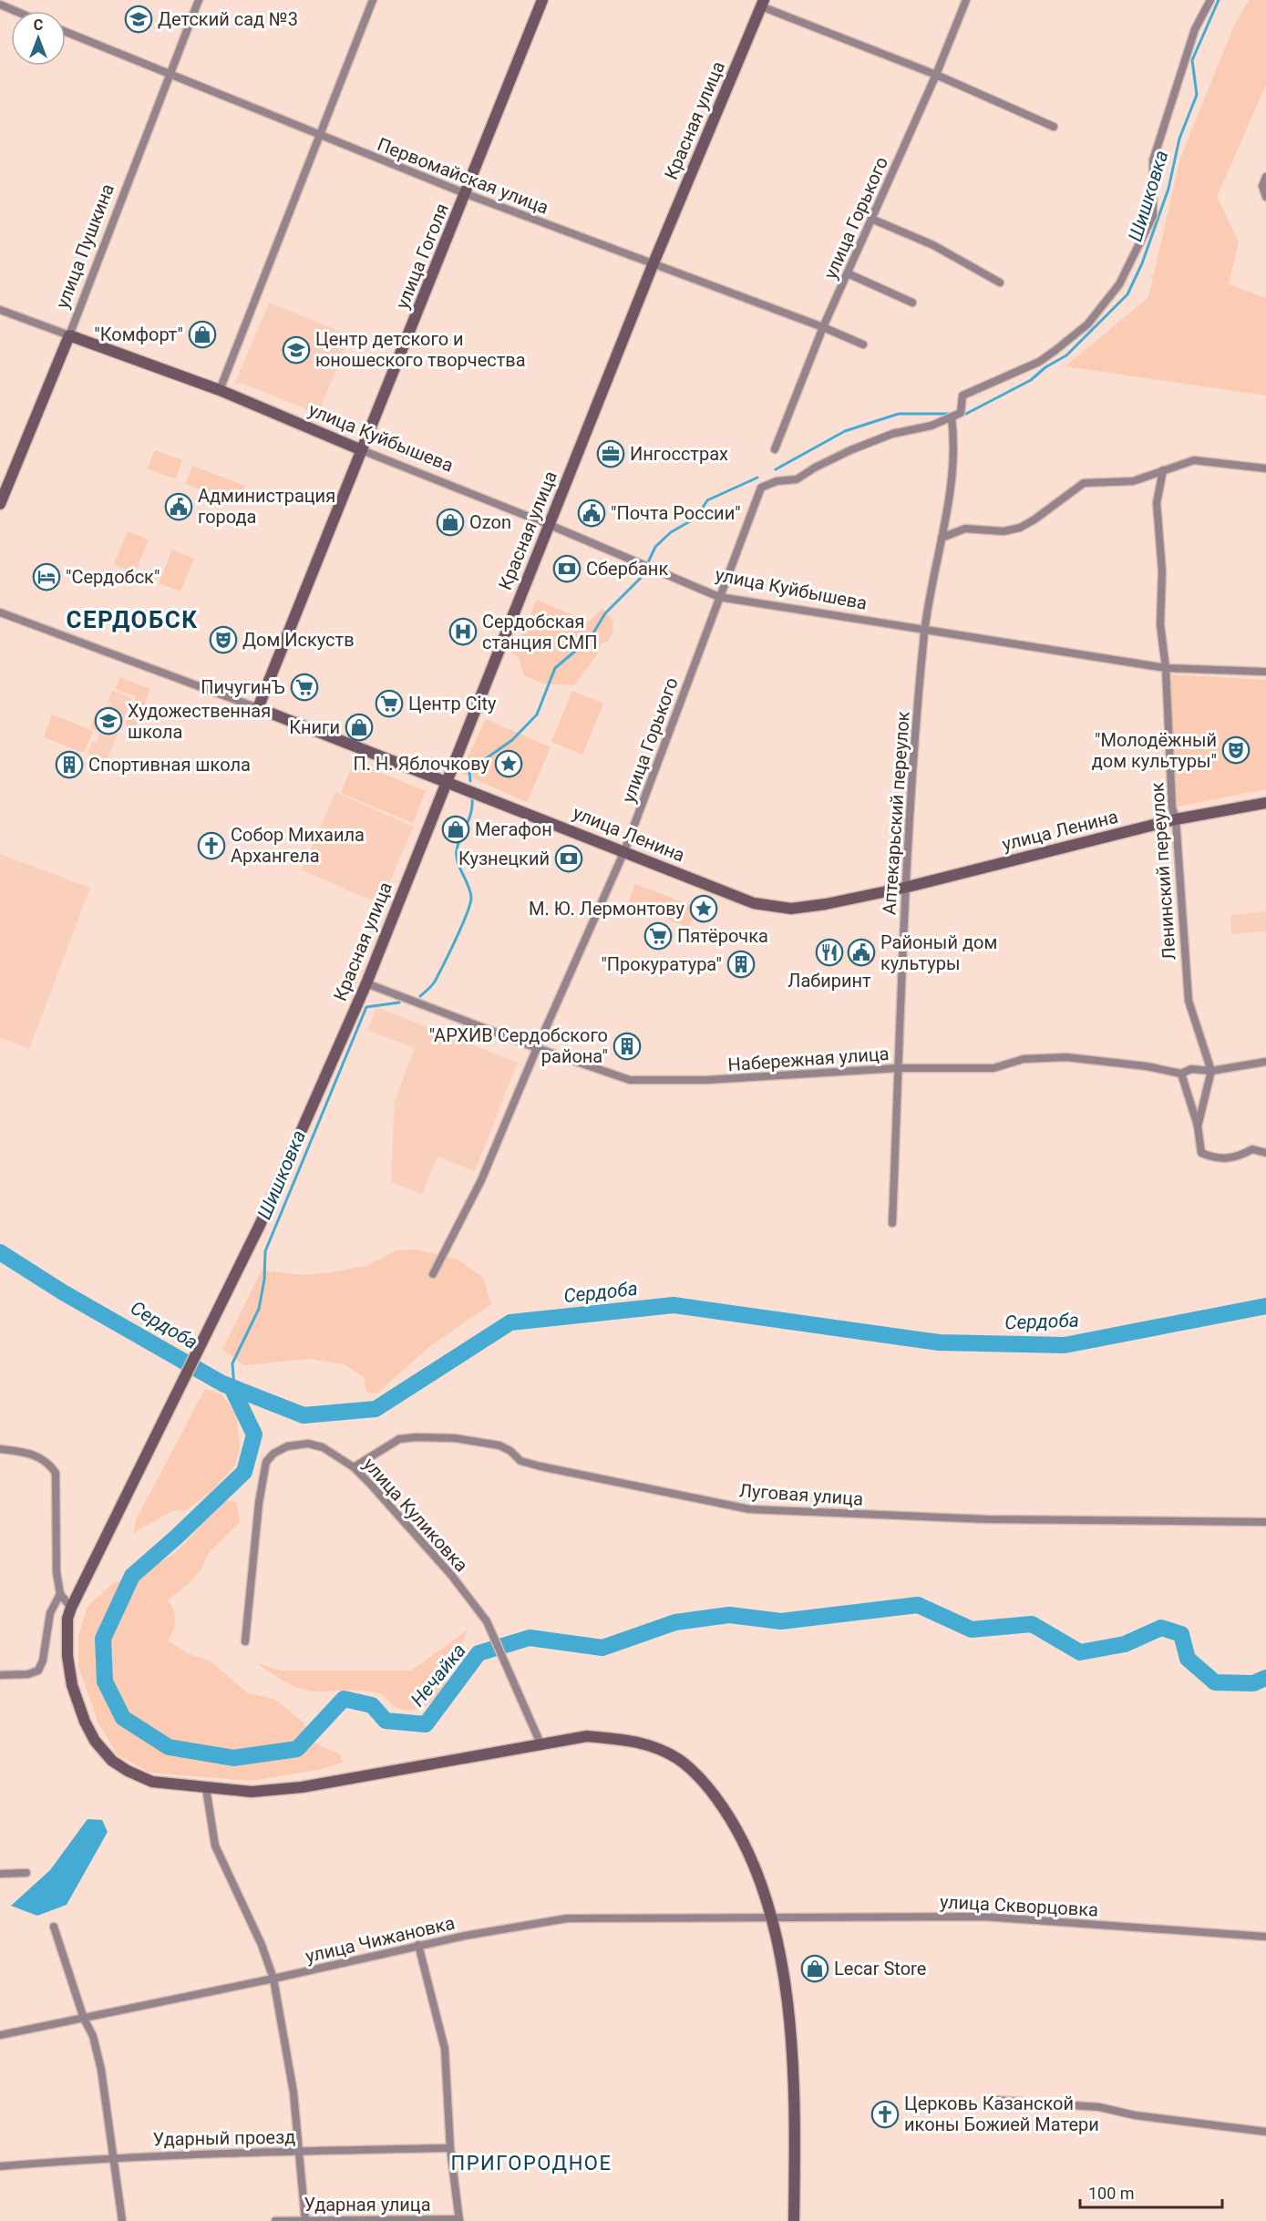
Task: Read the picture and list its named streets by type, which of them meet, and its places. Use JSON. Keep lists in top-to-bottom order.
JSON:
{
  "streets": {
    "street": [
      "Красная улица",
      "Первомайская улица",
      "улица Горького",
      "улица Пушкина",
      "улица Гоголя",
      "улица Куйбышева",
      "Аптекарьский переулок",
      "улица Ленина",
      "Ленинский переулок",
      "Набережная улица",
      "Луговая улица",
      "улица Куликовка",
      "улица Скворцовка",
      "улица Чижановка",
      "Ударный проезд",
      "Ударная улица"
    ]
  },
  "crossings": [
    ["Красная улица", "Первомайская улица"],
    ["Красная улица", "улица Куйбышева"],
    ["Красная улица", "улица Ленина"],
    ["Красная улица", "Набережная улица"],
    ["Красная улица", "улица Куликовка"],
    ["Красная улица", "улица Скворцовка"],
    ["Красная улица", "улица Чижановка"],
    ["Первомайская улица", "улица Горького"],
    ["Первомайская улица", "улица Пушкина"],
    ["Первомайская улица", "улица Гоголя"],
    ["улица Горького", "улица Куйбышева"],
    ["улица Горького", "Аптекарьский переулок"],
    ["улица Горького", "улица Ленина"],
    ["улица Горького", "Набережная улица"],
    ["улица Пушкина", "улица Куйбышева"],
    ["улица Гоголя", "улица Куйбышева"],
    ["улица Гоголя", "улица Ленина"],
    ["улица Куйбышева", "Аптекарьский переулок"],
    ["улица Куйбышева", "Ленинский переулок"],
    ["Аптекарьский переулок", "улица Ленина"],
    ["Аптекарьский переулок", "Набережная улица"],
    ["улица Ленина", "Ленинский переулок"],
    ["Ленинский переулок", "Набережная улица"],
    ["Луговая улица", "улица Куликовка"],
    ["улица Скворцовка", "улица Чижановка"]
  ],
  "districts": ["СЕРДОБСК", "ПРИГОРОДНОЕ"],
  "water": ["Шишковка", "Сердоба", "Нечайка"],
  "places": {
    "school or university": ["Детский сад №3", "Центр детского и юношеского творчества", "Художественная школа"],
    "shop": [
      "\"Комфорт\"",
      "Ozon",
      "Книги",
      "Мегафон",
      "Lecar Store"
    ],
    "office": ["Ингосстрах"],
    "public building": ["Администрация города", "\"Почта России\"", "Районый дом культуры"],
    "bank": ["Сбербанк", "Кузнецкий"],
    "hotel": ["\"Сердобск\""],
    "hospital": ["Сердобская станция СМП"],
    "theatre": ["Дом Искуств", "\"Молодёжный дом культуры\""],
    "supermarket": ["ПичугинЪ", "Центр City", "Пятёрочка"],
    "place": ["П. Н. Яблочкову", "М. Ю. Лермонтову"],
    "building": ["Спортивная школа", "\"Прокуратура\"", "\"АРХИВ Сердобского района\""],
    "church": ["Собор Михаила Архангела", "Церковь Казанской иконы Божией Матери"],
    "restaurant": ["Лабиринт"]
  },
  "scale_bar": "100 m",
  "north": "top"
}
